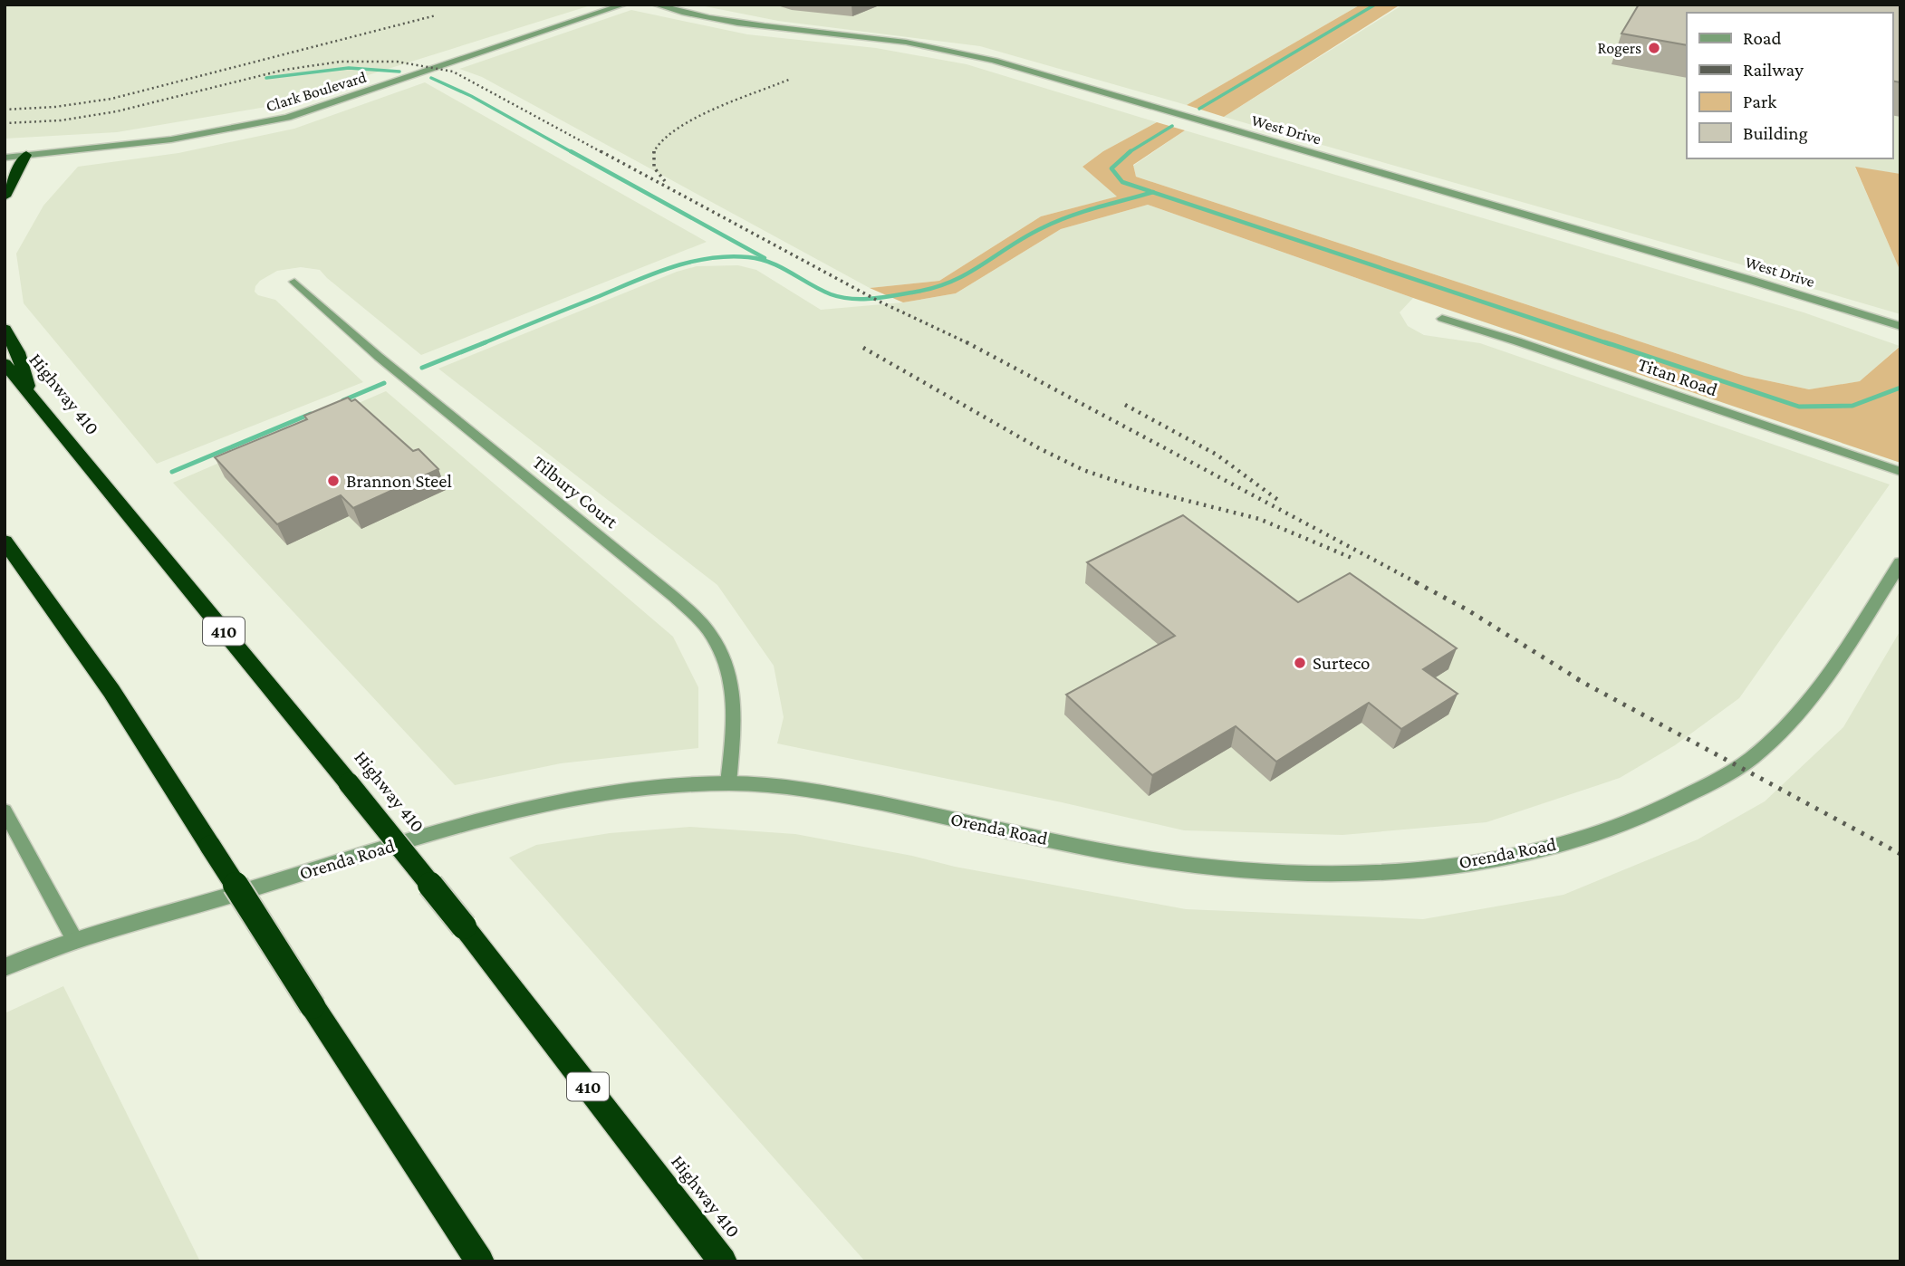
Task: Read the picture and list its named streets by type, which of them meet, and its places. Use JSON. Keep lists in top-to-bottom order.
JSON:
{
  "streets": {
    "highway": ["Highway 410", "410"],
    "street": [
      "Clark Boulevard",
      "West Drive",
      "Titan Road",
      "Tilbury Court",
      "Orenda Road"
    ]
  },
  "crossings": [
    ["Tilbury Court", "Orenda Road"]
  ],
  "places": ["Rogers", "Brannon Steel", "Surteco"],
  "legend": [
    "Road",
    "Railway",
    "Park",
    "Building"
  ]
}
